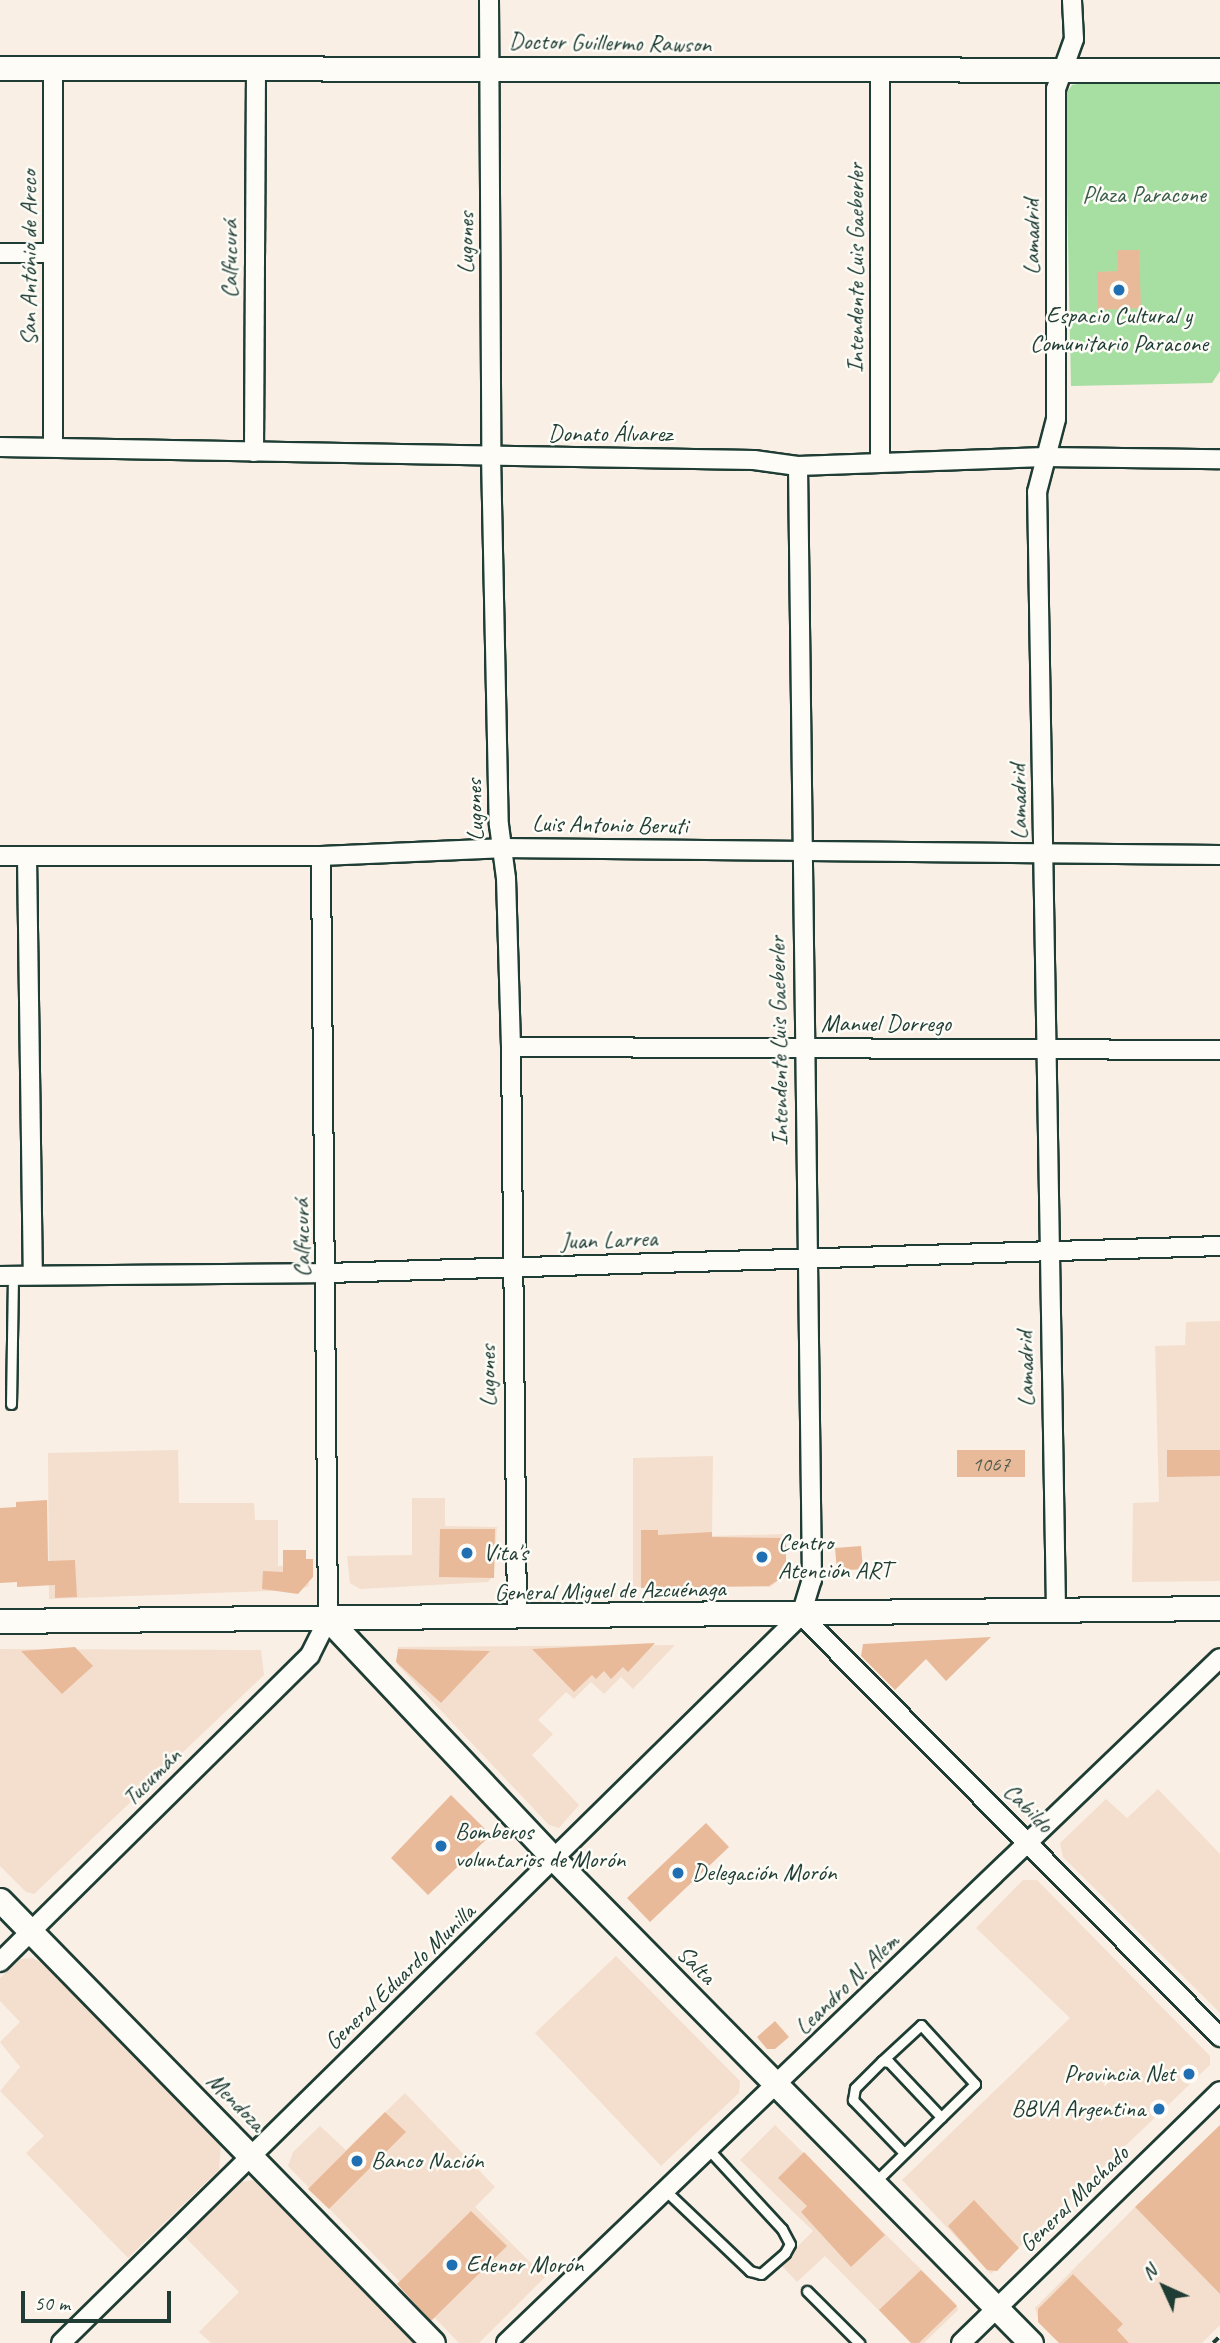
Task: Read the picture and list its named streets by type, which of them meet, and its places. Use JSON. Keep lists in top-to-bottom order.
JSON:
{
  "streets": {
    "street": [
      "Doctor Guillermo Rawson",
      "Lamadrid",
      "Lugones",
      "San António de Areco",
      "Calfucurá",
      "Intendente Luis Gaeberler",
      "Donato Álvarez",
      "Luis Antonio Beruti",
      "Manuel Dorrego",
      "Juan Larrea",
      "General Miguel de Azcuénaga",
      "Tucumán",
      "Cabildo",
      "Salta",
      "General Eduardo Munilla",
      "Leandro N. Alem",
      "Mendoza",
      "General Machado"
    ]
  },
  "crossings": [
    ["Doctor Guillermo Rawson", "Lamadrid"],
    ["Doctor Guillermo Rawson", "Lugones"],
    ["Doctor Guillermo Rawson", "San António de Areco"],
    ["Doctor Guillermo Rawson", "Calfucurá"],
    ["Doctor Guillermo Rawson", "Intendente Luis Gaeberler"],
    ["Lamadrid", "Donato Álvarez"],
    ["Lamadrid", "Luis Antonio Beruti"],
    ["Lamadrid", "Manuel Dorrego"],
    ["Lamadrid", "Juan Larrea"],
    ["Lamadrid", "General Miguel de Azcuénaga"],
    ["Lugones", "Donato Álvarez"],
    ["Lugones", "Luis Antonio Beruti"],
    ["Lugones", "Manuel Dorrego"],
    ["Lugones", "Juan Larrea"],
    ["Lugones", "General Miguel de Azcuénaga"],
    ["San António de Areco", "Donato Álvarez"],
    ["Calfucurá", "Donato Álvarez"],
    ["Calfucurá", "Luis Antonio Beruti"],
    ["Calfucurá", "Juan Larrea"],
    ["Calfucurá", "General Miguel de Azcuénaga"],
    ["Calfucurá", "Tucumán"],
    ["Calfucurá", "Salta"],
    ["Intendente Luis Gaeberler", "Donato Álvarez"],
    ["Intendente Luis Gaeberler", "Luis Antonio Beruti"],
    ["Intendente Luis Gaeberler", "Manuel Dorrego"],
    ["Intendente Luis Gaeberler", "Juan Larrea"],
    ["Intendente Luis Gaeberler", "General Miguel de Azcuénaga"],
    ["Intendente Luis Gaeberler", "Cabildo"],
    ["Intendente Luis Gaeberler", "General Eduardo Munilla"],
    ["General Miguel de Azcuénaga", "Tucumán"],
    ["General Miguel de Azcuénaga", "Cabildo"],
    ["General Miguel de Azcuénaga", "Salta"],
    ["General Miguel de Azcuénaga", "General Eduardo Munilla"],
    ["Tucumán", "Salta"],
    ["Tucumán", "Mendoza"],
    ["Cabildo", "General Eduardo Munilla"],
    ["Cabildo", "Leandro N. Alem"],
    ["Salta", "General Eduardo Munilla"],
    ["Salta", "Leandro N. Alem"],
    ["Salta", "General Machado"],
    ["General Eduardo Munilla", "Mendoza"]
  ],
  "parks": ["Plaza Paracone"],
  "places": [
    "Espacio Cultural y Comunitario Paracone",
    "Vita's",
    "Centro Atención ART",
    "Bomberos voluntarios de Morón",
    "Delegación Morón",
    "Provincia Net",
    "BBVA Argentina",
    "Banco Nación",
    "Edenor Morón"
  ],
  "house_numbers": ["1067"],
  "scale_bar": "50 m",
  "north": "top left"
}
